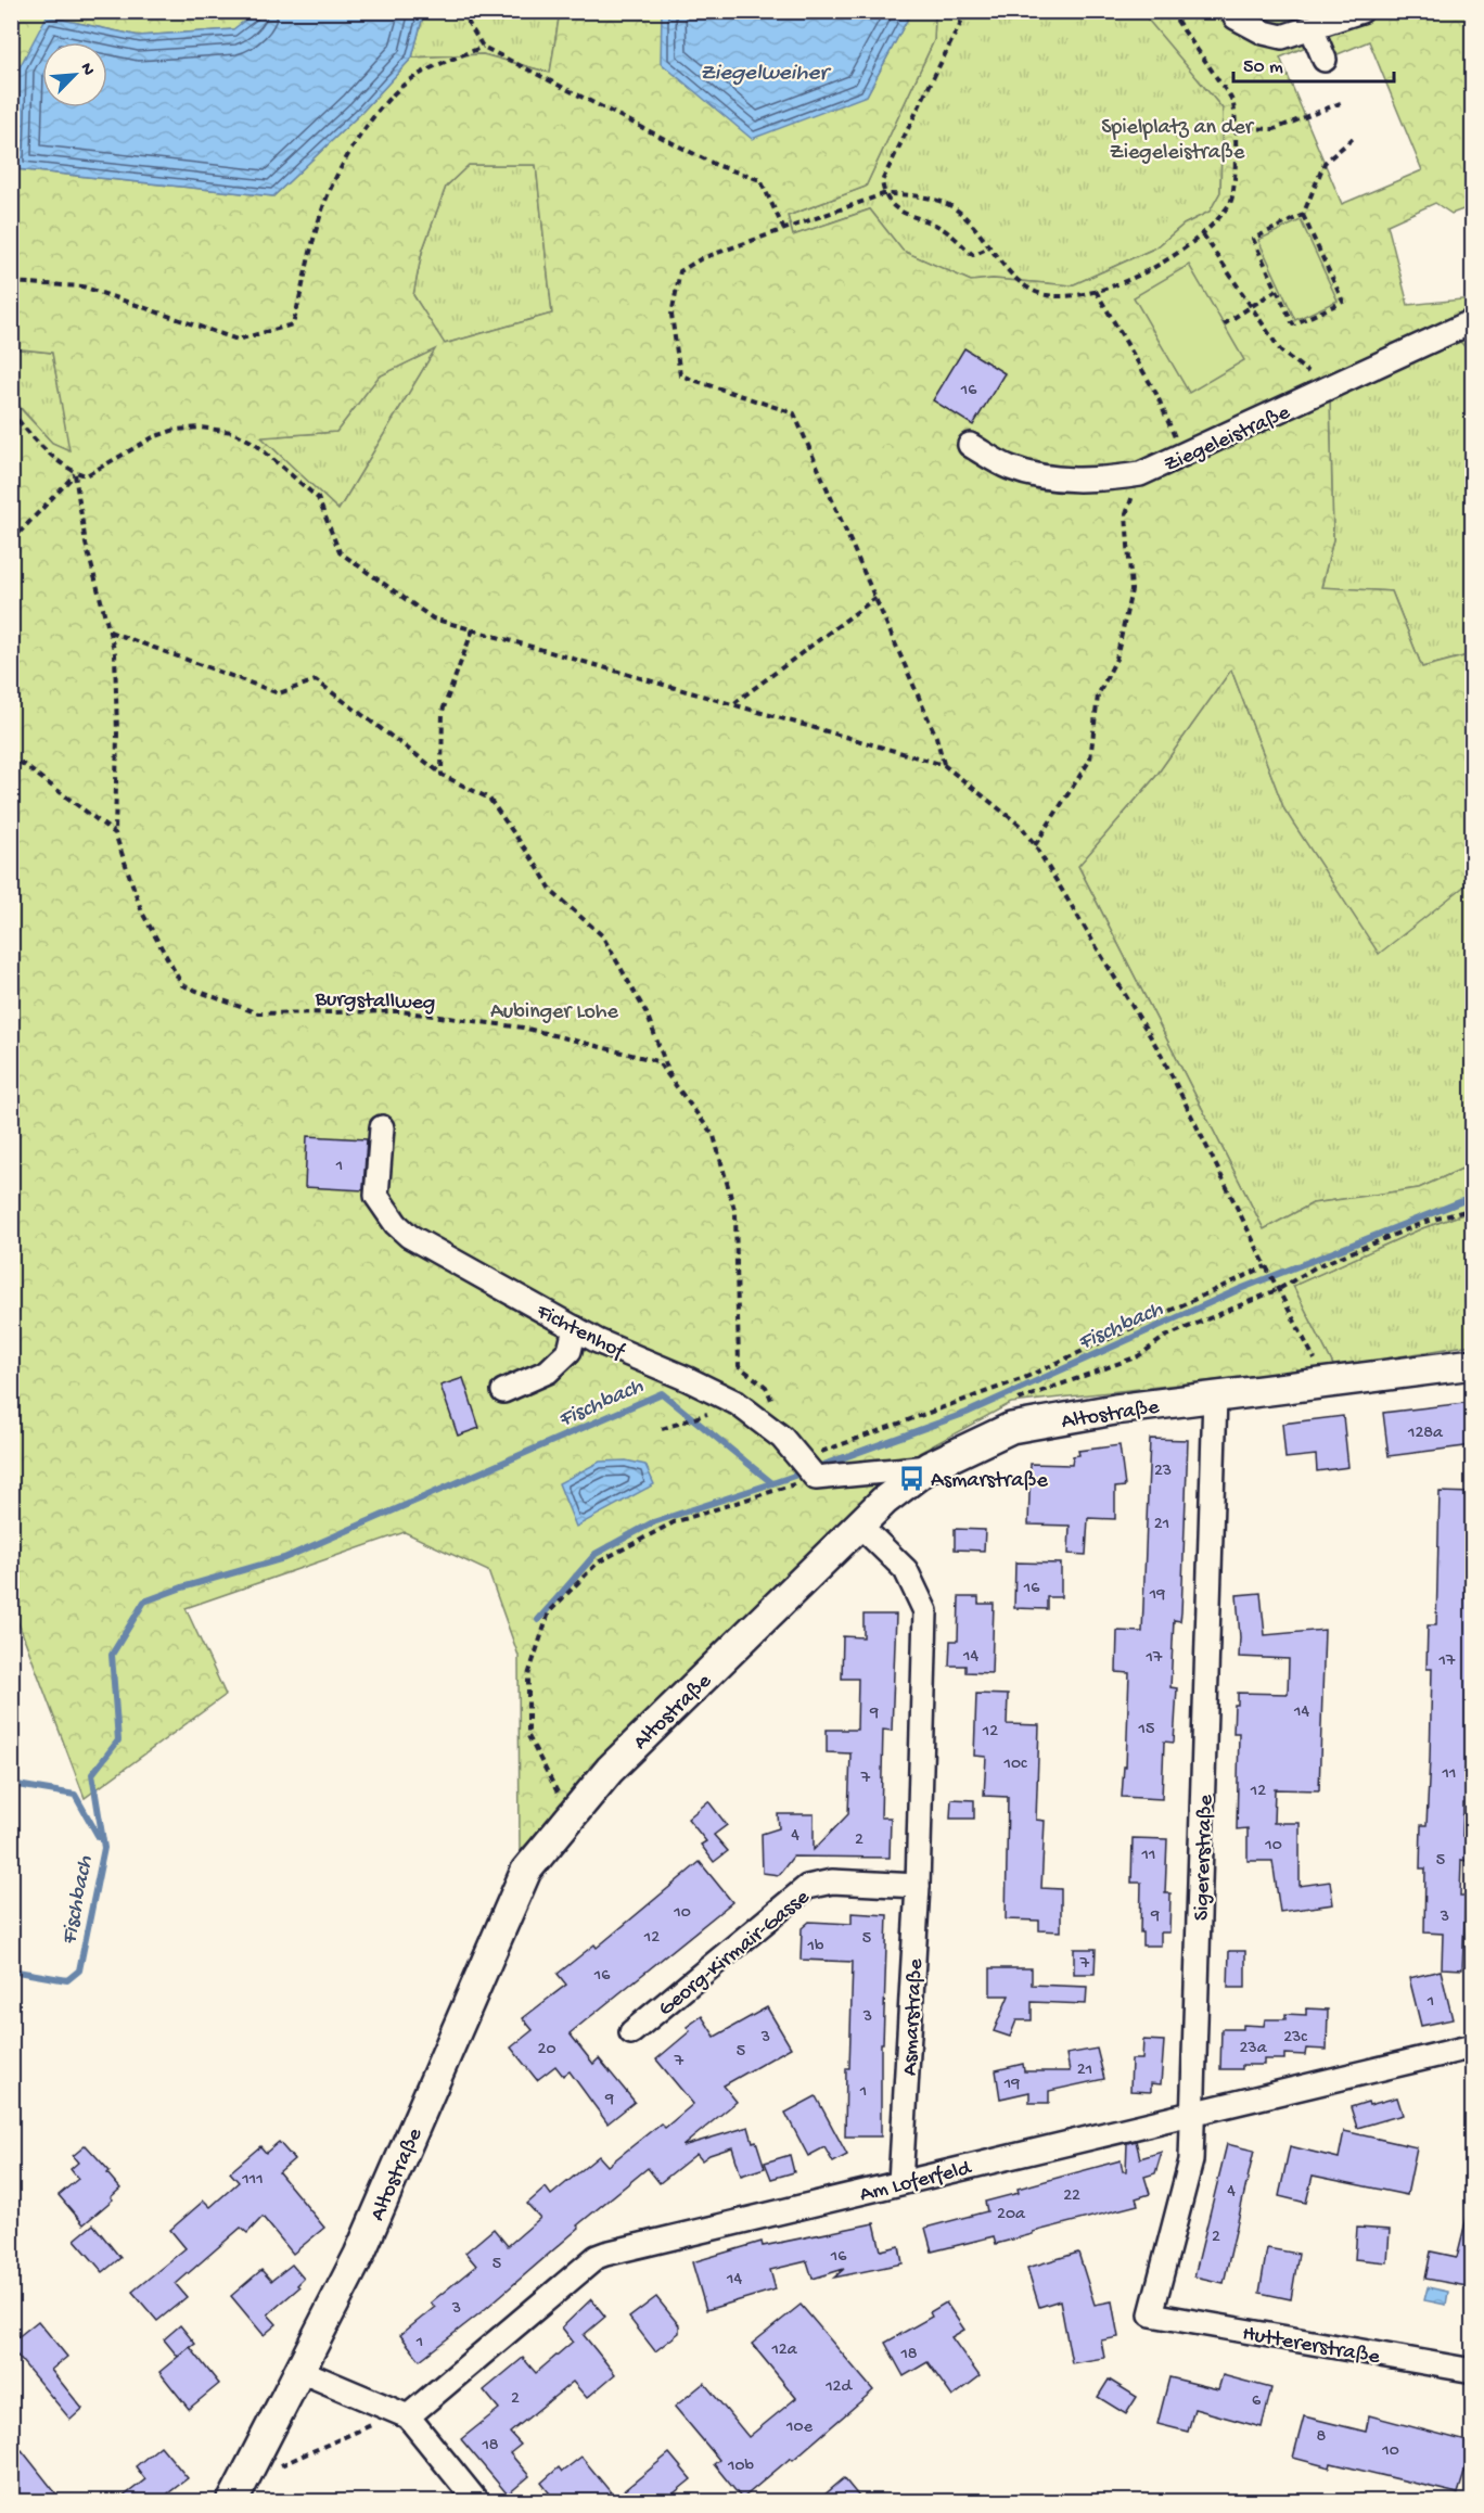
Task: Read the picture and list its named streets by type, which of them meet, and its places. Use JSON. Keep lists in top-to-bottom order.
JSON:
{
  "streets": {
    "main road": ["Altostraße"],
    "street": [
      "Ziegeleistraße",
      "Fichtenhof",
      "Sigererstraße",
      "Georg-Kirmair-Gasse",
      "Asmarstraße",
      "Am Loferfeld",
      "Huttererstraße"
    ],
    "path": ["Burgstallweg"]
  },
  "crossings": [
    ["Altostraße", "Sigererstraße"],
    ["Altostraße", "Asmarstraße"],
    ["Sigererstraße", "Am Loferfeld"],
    ["Sigererstraße", "Huttererstraße"],
    ["Georg-Kirmair-Gasse", "Asmarstraße"],
    ["Asmarstraße", "Am Loferfeld"]
  ],
  "water": ["Ziegelweiher", "Fischbach"],
  "parks": ["Spielplatz an der Ziegeleistraße", "Aubinger Lohe"],
  "places": {
    "bus stop": ["Asmarstraße"]
  },
  "house_numbers": [
    "16",
    "1",
    "128a",
    "23",
    "21",
    "16",
    "19",
    "14",
    "17",
    "17",
    "14",
    "9",
    "15",
    "12",
    "10c",
    "11",
    "7",
    "12",
    "4",
    "2",
    "10",
    "11",
    "5",
    "10",
    "9",
    "3",
    "12",
    "5",
    "1b",
    "7",
    "16",
    "1",
    "3",
    "3",
    "23c",
    "23a",
    "20",
    "5",
    "7",
    "21",
    "19",
    "1",
    "9",
    "111",
    "4",
    "22",
    "20a",
    "2",
    "16",
    "5",
    "14",
    "3",
    "1",
    "12a",
    "18",
    "12d",
    "2",
    "6",
    "10e",
    "8",
    "18",
    "10",
    "10b"
  ],
  "scale_bar": "50 m",
  "north": "top right"
}
